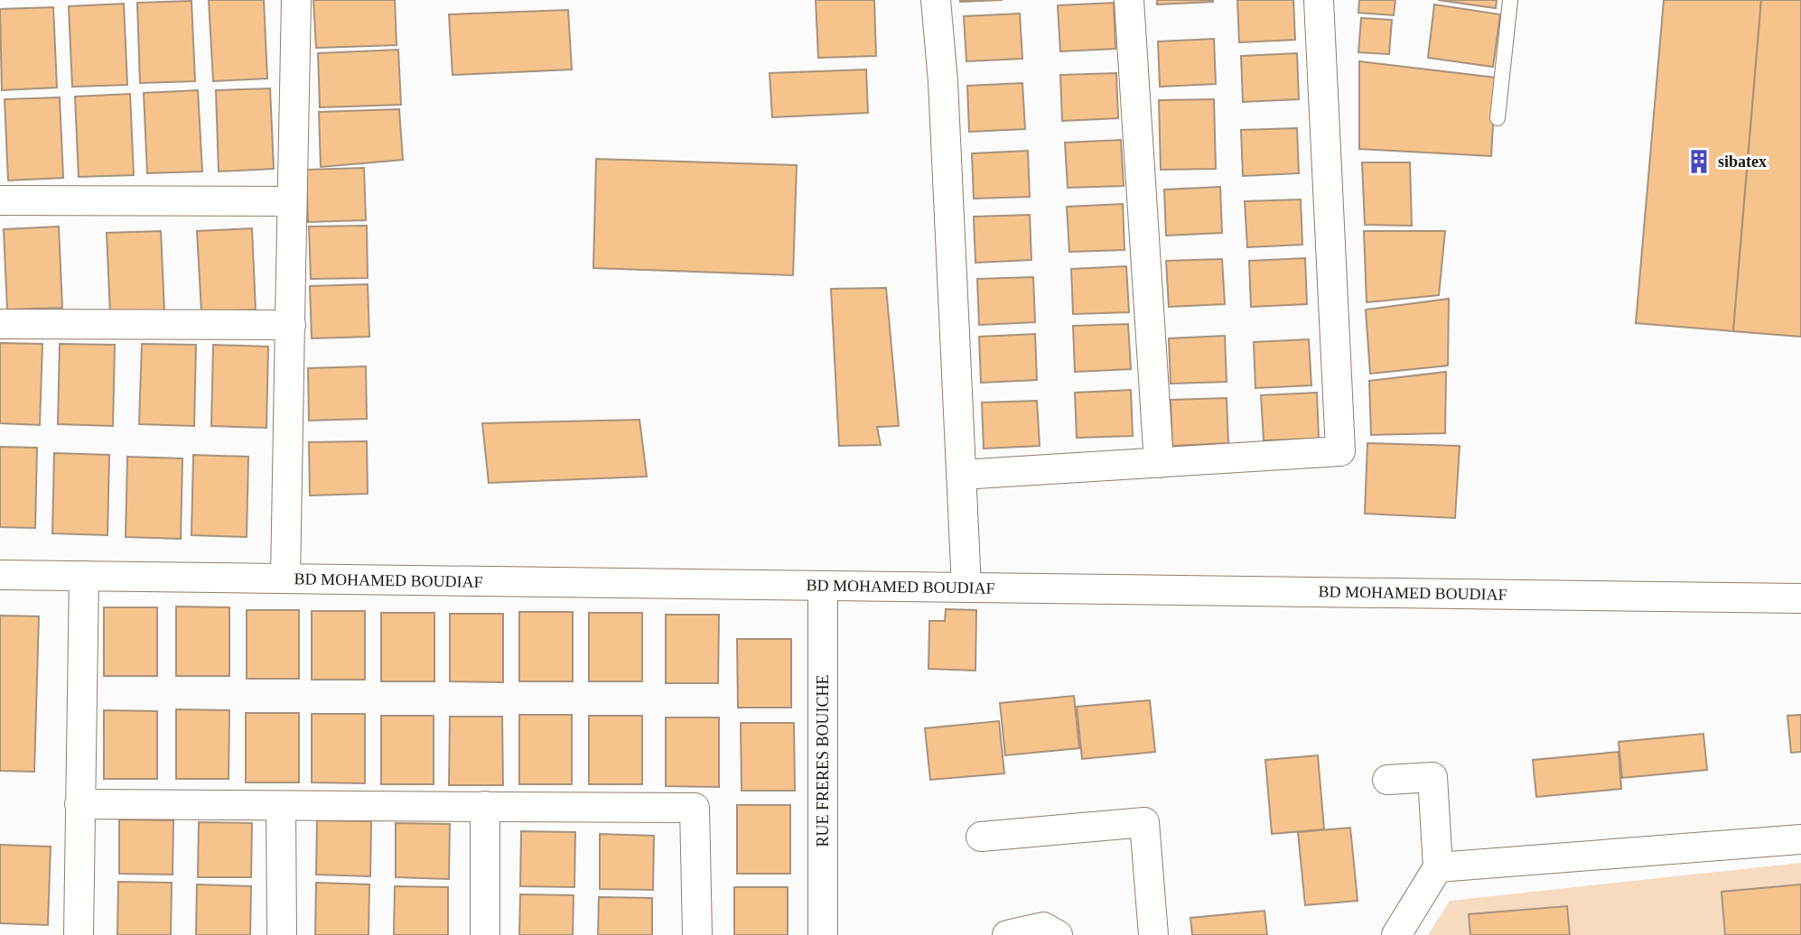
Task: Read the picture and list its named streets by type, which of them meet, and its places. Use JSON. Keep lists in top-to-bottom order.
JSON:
{
  "streets": {
    "street": ["BD MOHAMED BOUDIAF", "RUE FRERES BOUICHE"]
  },
  "crossings": [
    ["BD MOHAMED BOUDIAF", "RUE FRERES BOUICHE"]
  ],
  "places": {
    "building": ["sibatex"]
  }
}
